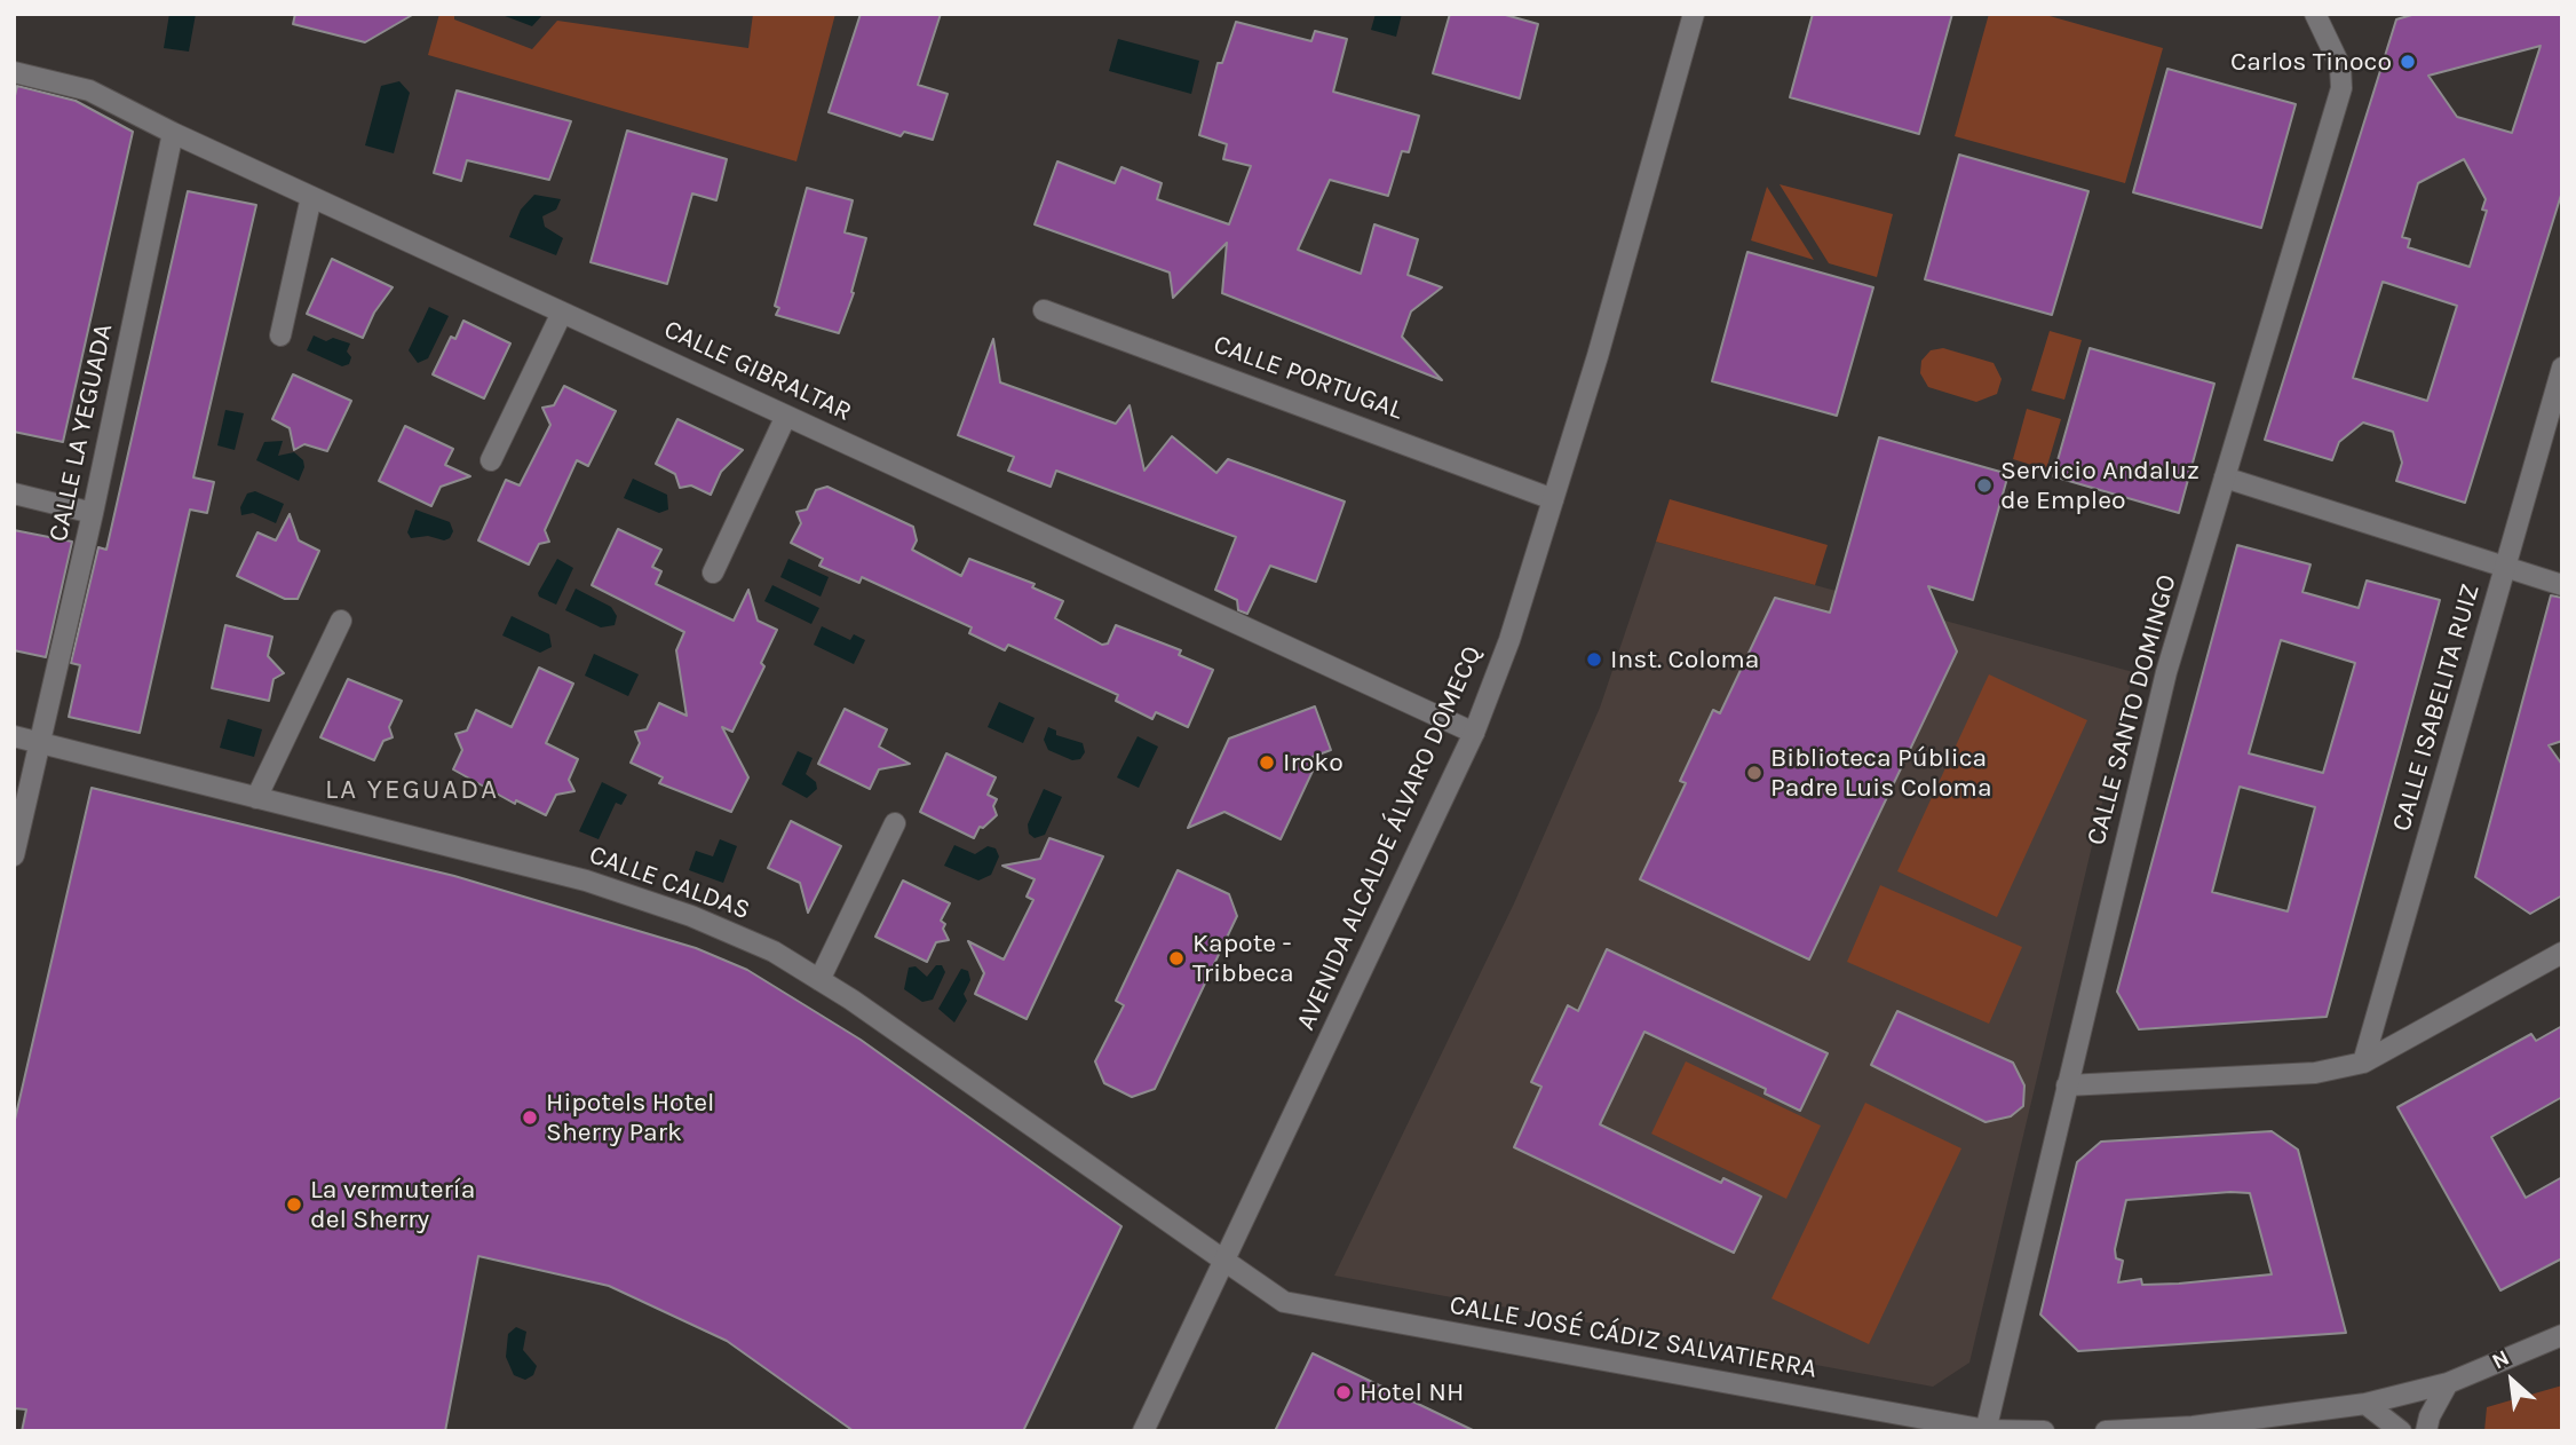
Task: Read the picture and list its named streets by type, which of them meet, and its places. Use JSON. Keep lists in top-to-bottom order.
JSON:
{
  "streets": {
    "street": [
      "CALLE GIBRALTAR",
      "CALLE PORTUGAL",
      "CALLE LA YEGUADA",
      "CALLE ISABELITA RUIZ",
      "CALLE SANTO DOMINGO",
      "AVENIDA ALCALDE ÁLVARO DOMECQ",
      "CALLE CALDAS",
      "CALLE JOSÉ CÁDIZ SALVATIERRA"
    ]
  },
  "crossings": [
    ["CALLE GIBRALTAR", "CALLE LA YEGUADA"],
    ["CALLE GIBRALTAR", "AVENIDA ALCALDE ÁLVARO DOMECQ"],
    ["CALLE PORTUGAL", "AVENIDA ALCALDE ÁLVARO DOMECQ"],
    ["CALLE LA YEGUADA", "CALLE CALDAS"],
    ["CALLE SANTO DOMINGO", "CALLE JOSÉ CÁDIZ SALVATIERRA"],
    ["AVENIDA ALCALDE ÁLVARO DOMECQ", "CALLE CALDAS"],
    ["AVENIDA ALCALDE ÁLVARO DOMECQ", "CALLE JOSÉ CÁDIZ SALVATIERRA"],
    ["CALLE CALDAS", "CALLE JOSÉ CÁDIZ SALVATIERRA"]
  ],
  "districts": ["LA YEGUADA"],
  "places": [
    "Carlos Tinoco",
    "Servicio Andaluz de Empleo",
    "Inst. Coloma",
    "Iroko",
    "Biblioteca Pública Padre Luis Coloma",
    "Kapote - Tribbeca",
    "Hipotels Hotel Sherry Park",
    "La vermutería del Sherry",
    "Hotel NH"
  ],
  "north": "top left"
}
